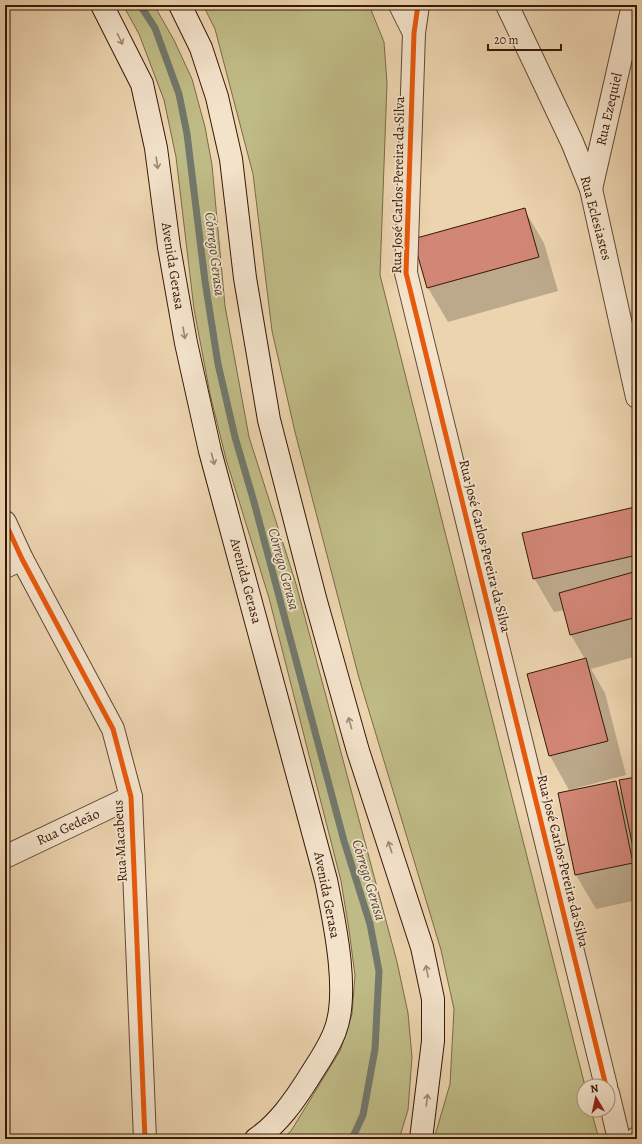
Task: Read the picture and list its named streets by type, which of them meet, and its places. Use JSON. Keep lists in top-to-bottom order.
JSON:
{
  "streets": {
    "street": [
      "Rua Ezequiel",
      "Rua José Carlos Pereira da Silva",
      "Rua Eclesiastes",
      "Avenida Gerasa",
      "Rua Gedeão",
      "Rua Macabeus"
    ]
  },
  "crossings": [
    ["Rua Ezequiel", "Rua Eclesiastes"],
    ["Rua Gedeão", "Rua Macabeus"]
  ],
  "water": ["Córrego Gerasa"],
  "scale_bar": "20 m",
  "north": "top"
}
